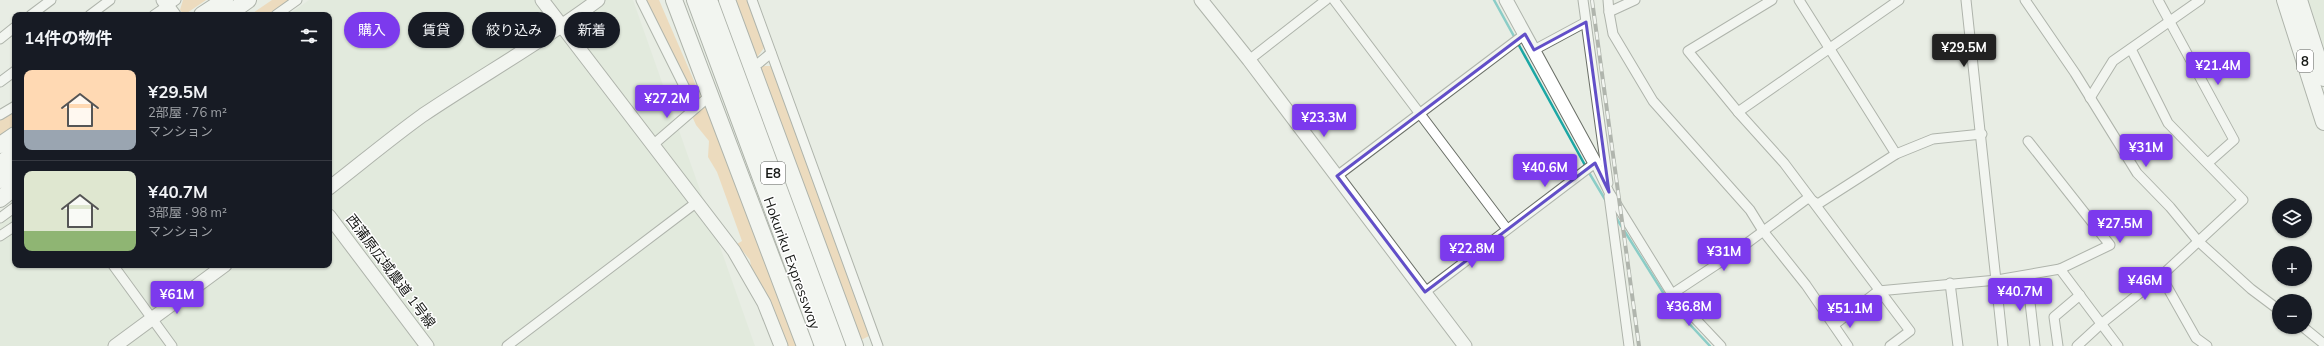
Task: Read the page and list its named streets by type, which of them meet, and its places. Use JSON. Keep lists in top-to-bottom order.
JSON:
{
  "streets": {
    "highway": ["8", "E8", "Hokuriku Expressway"],
    "street": ["西蒲原広域農道 1号線"]
  },
  "page": {
    "chip": [
      "購入",
      "賃貸",
      "絞り込み",
      "新着"
    ],
    "heading": "14件の物件",
    "price": [
      "¥29.5M",
      "¥21.4M",
      "¥27.2M",
      "¥23.3M",
      "¥31M",
      "¥40.6M",
      "¥27.5M",
      "¥22.8M",
      "¥31M",
      "¥46M",
      "¥40.7M",
      "¥61M",
      "¥36.8M",
      "¥51.1M"
    ],
    "list": [
      {
        "name": "¥29.5M",
        "note": "2部屋 · 76 m² · マンション"
      },
      {
        "name": "¥40.7M",
        "note": "3部屋 · 98 m² · マンション"
      }
    ],
    "map_buttons": ["+", "−"]
  }
}
